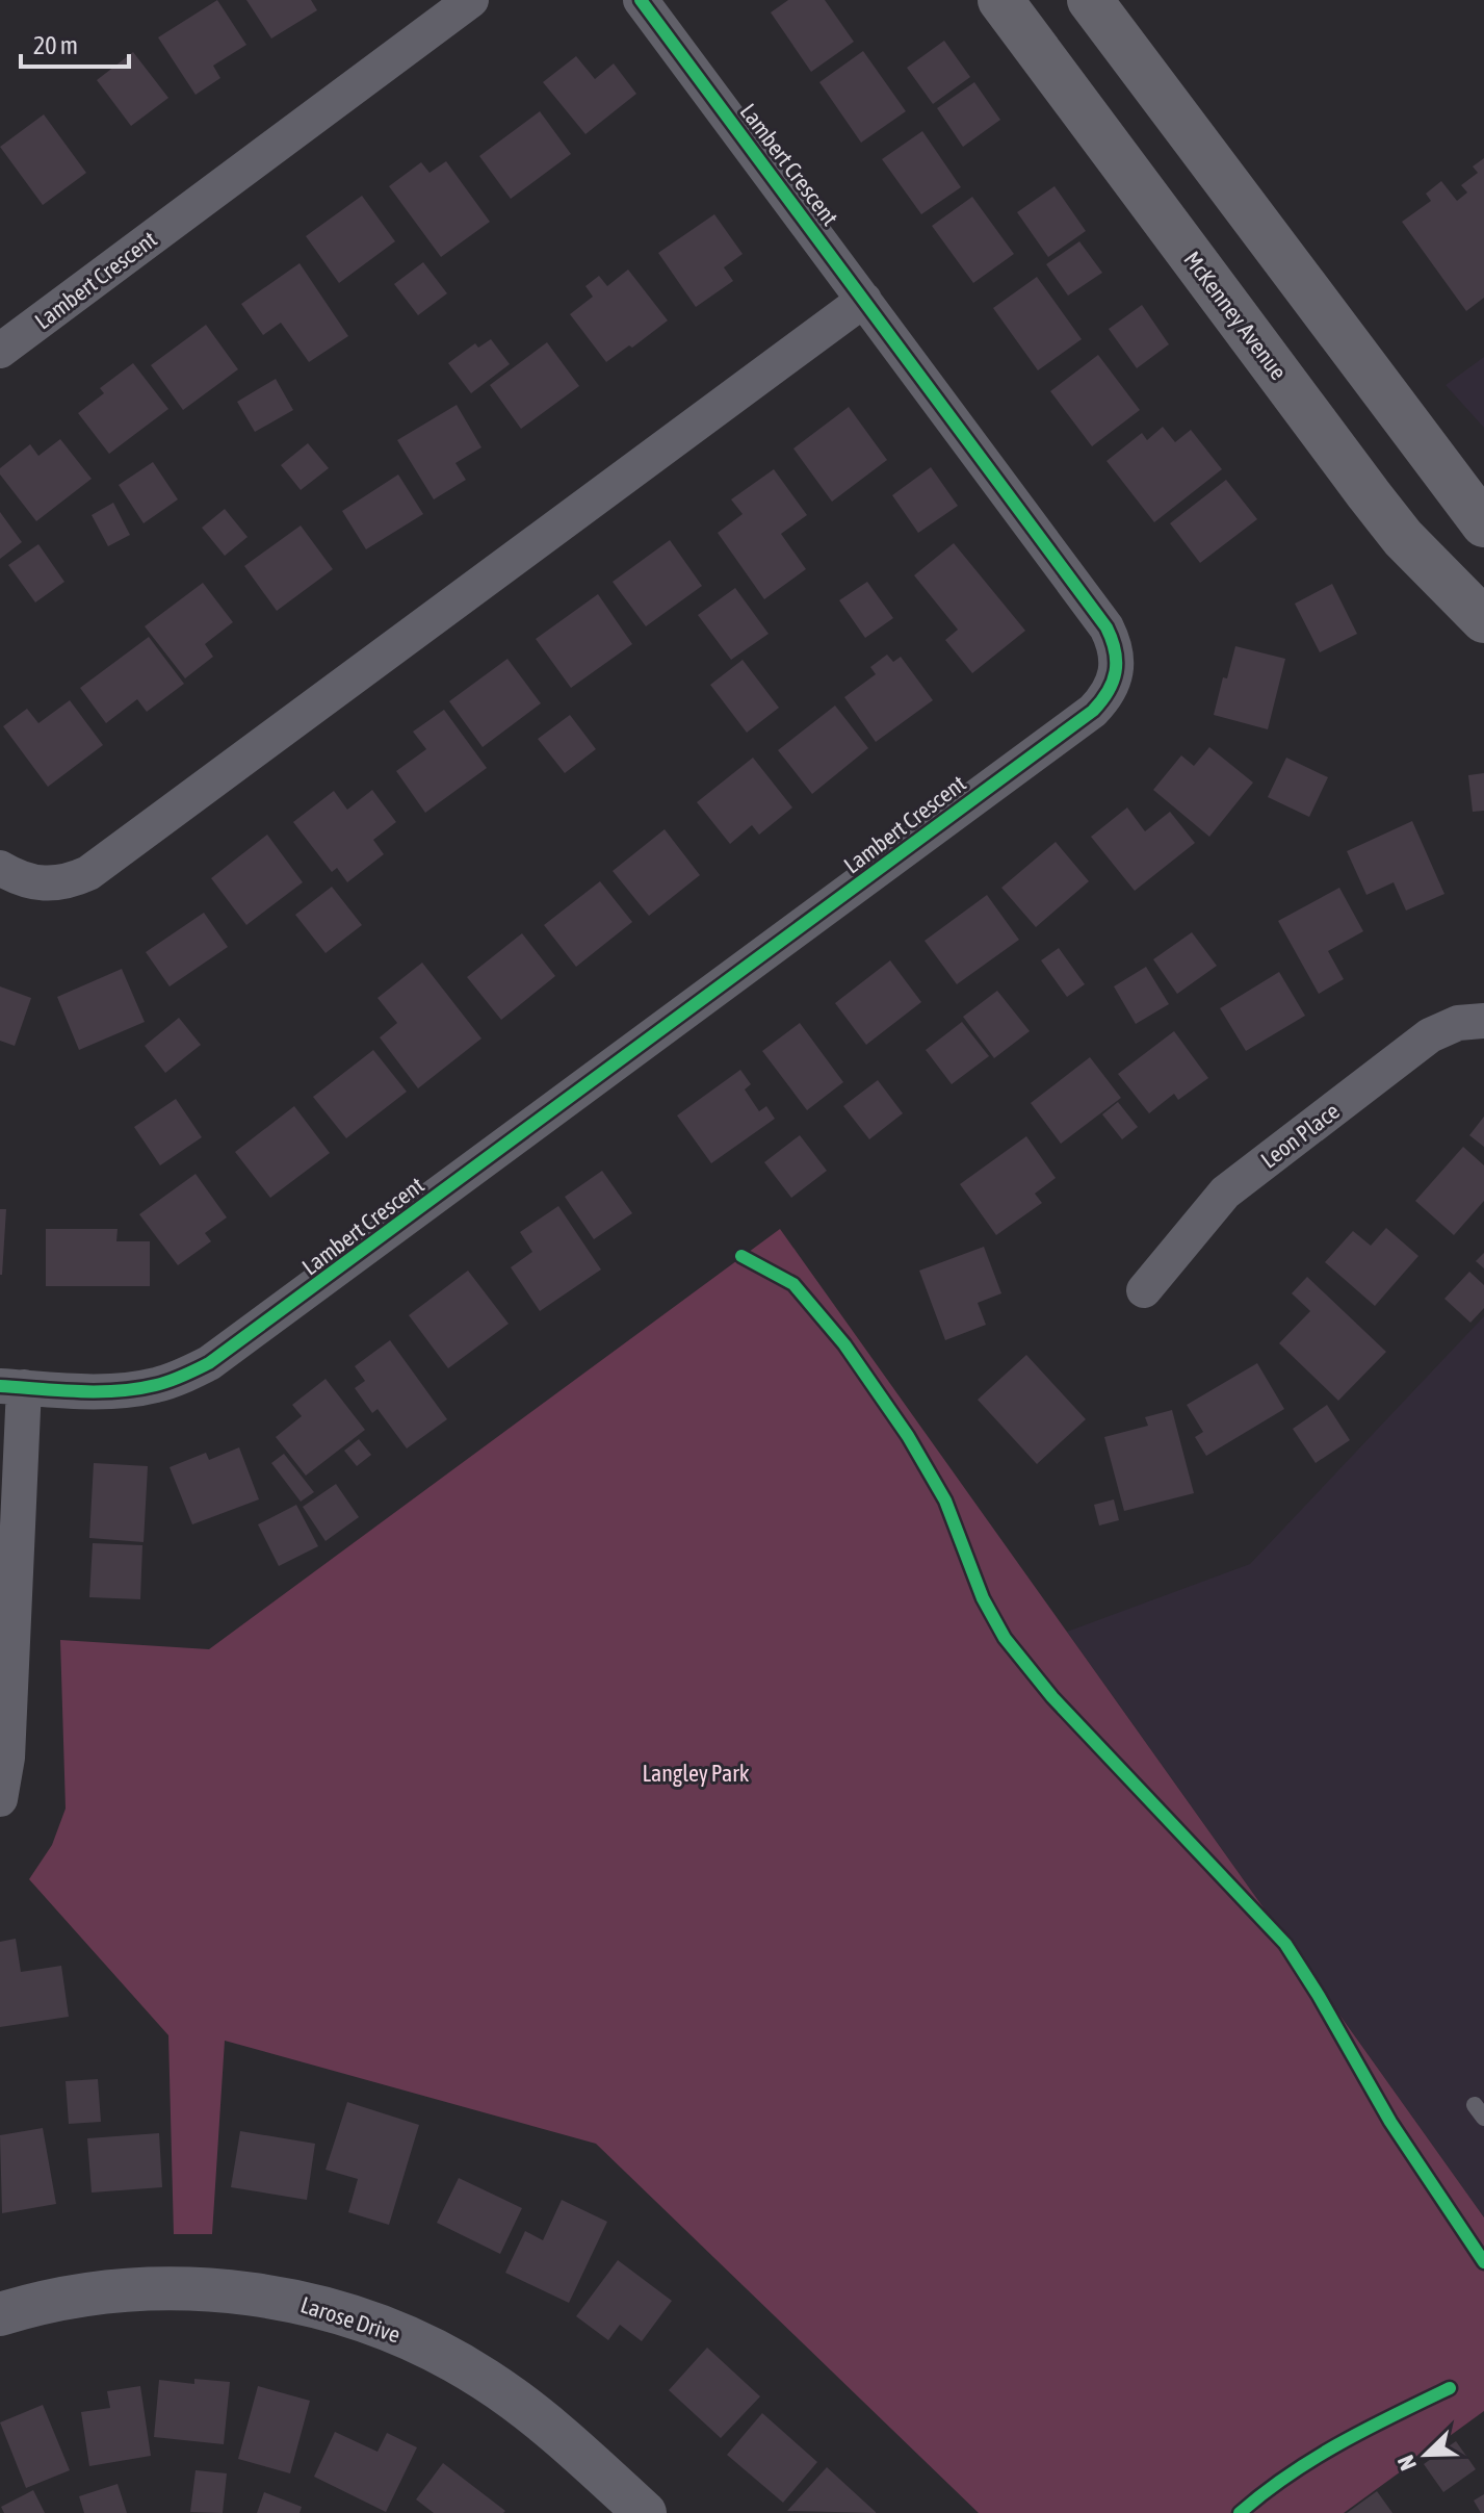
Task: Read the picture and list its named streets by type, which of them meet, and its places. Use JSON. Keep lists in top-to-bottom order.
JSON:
{
  "streets": {
    "main road": ["McKenney Avenue"],
    "street": ["Lambert Crescent", "Leon Place", "Larose Drive"]
  },
  "parks": ["Langley Park"],
  "scale_bar": "20 m",
  "north": "bottom left"
}
